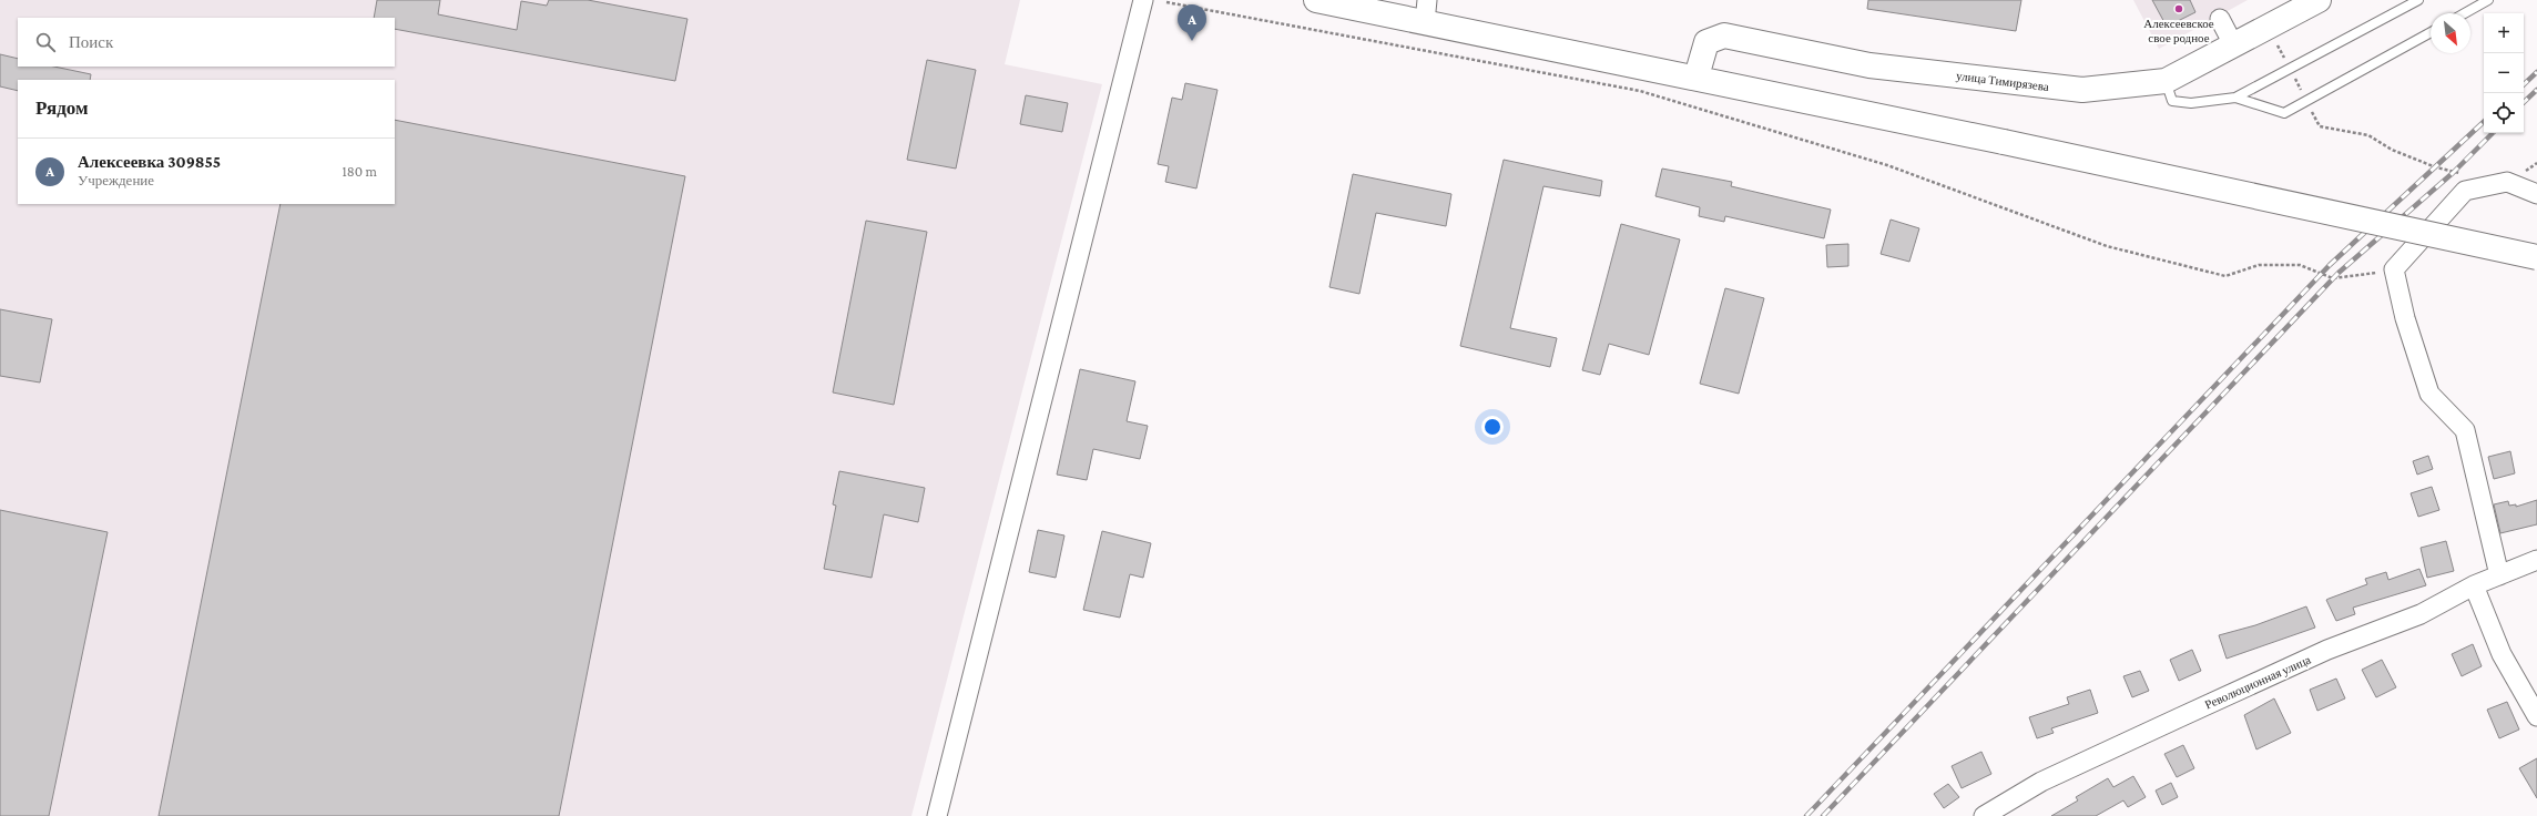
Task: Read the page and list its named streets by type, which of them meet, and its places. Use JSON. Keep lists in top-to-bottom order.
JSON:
{
  "streets": {
    "main road": ["улица Тимирязева"],
    "street": ["Революционная улица"]
  },
  "places": ["Алексеевское свое родное"],
  "north": "bottom right",
  "page": {
    "pins": "A",
    "map_buttons": ["+", "−"],
    "search": "Поиск",
    "heading": "Рядом",
    "list": [
      {
        "mark": "A",
        "name": "Алексеевка 309855",
        "note": "Учреждение",
        "value": "180 m"
      }
    ]
  }
}
